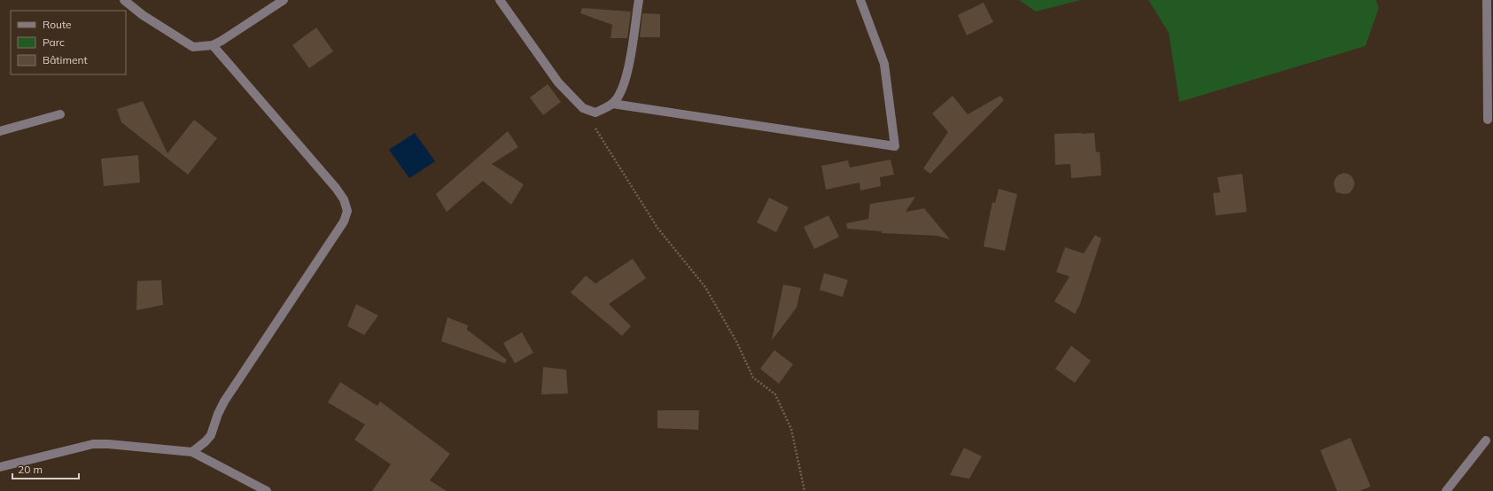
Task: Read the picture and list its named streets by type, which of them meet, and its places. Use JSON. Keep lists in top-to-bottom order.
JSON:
{
  "legend": ["Route", "Parc", "Bâtiment"],
  "scale_bar": "20 m"
}
